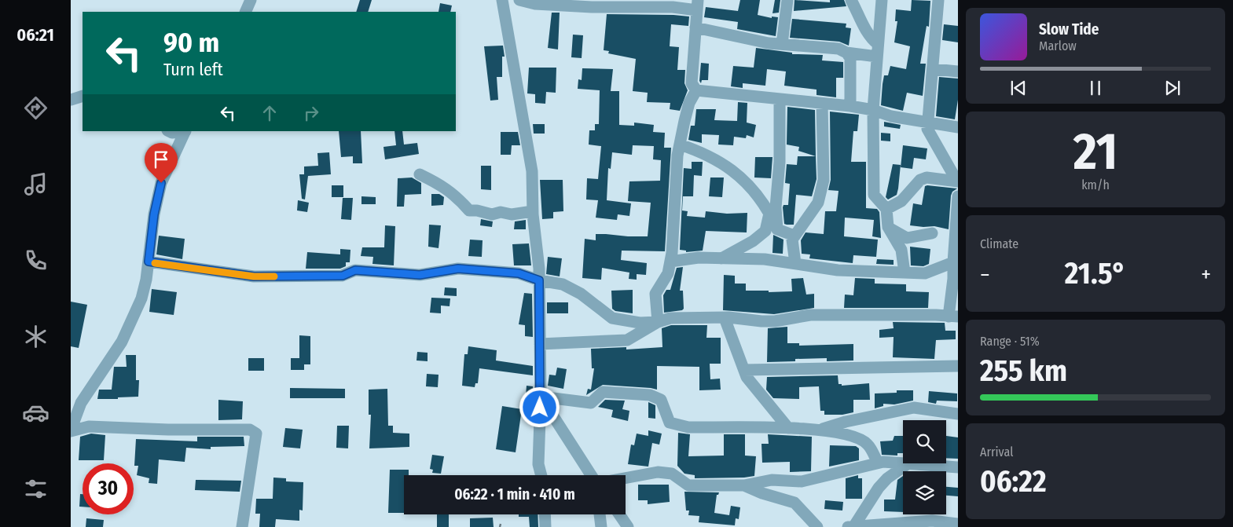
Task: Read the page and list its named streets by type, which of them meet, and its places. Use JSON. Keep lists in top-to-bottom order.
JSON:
{
  "page": {
    "tabs": "06:21",
    "turn": ["90 m", "Turn left"],
    "song": ["Slow Tide", "Marlow"],
    "tile": [
      ["21", "km/h"],
      "Climate",
      ["Range · 51%", "255 km"],
      ["Arrival", "06:22"]
    ],
    "heat": ["−", "21.5°", "+"],
    "limit": "30",
    "trip": "06:22 · 1 min · 410 m"
  }
}
